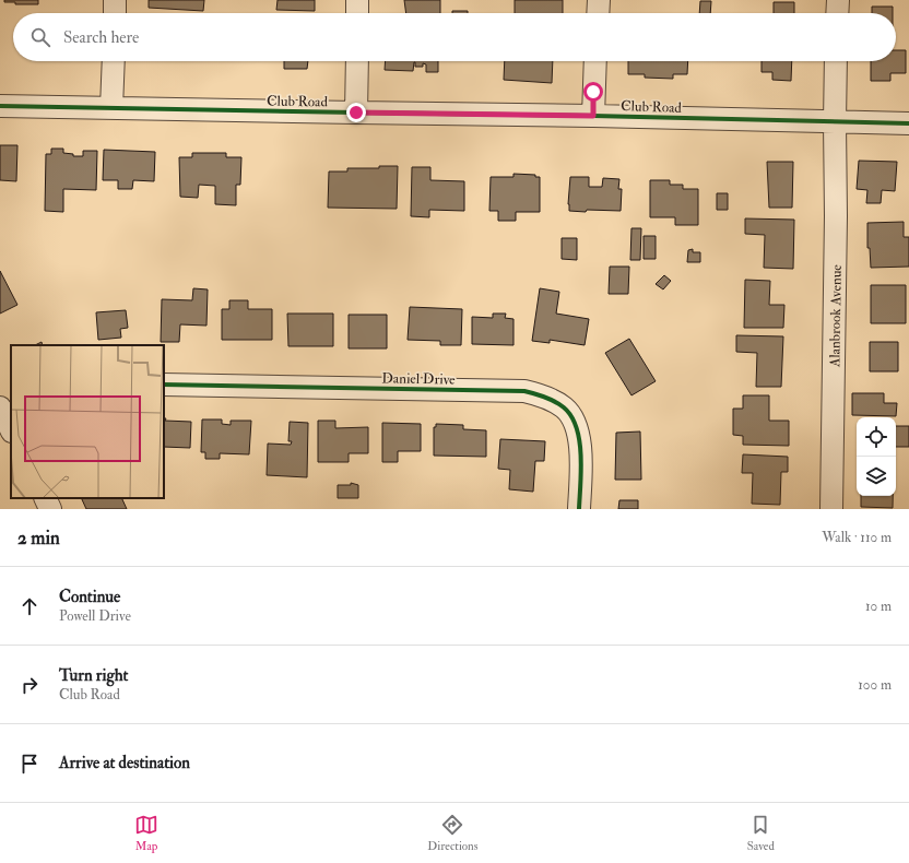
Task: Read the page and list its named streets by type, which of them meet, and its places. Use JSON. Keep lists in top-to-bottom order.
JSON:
{
  "streets": {
    "street": ["Club Road", "Alanbrook Avenue", "Daniel Drive"]
  },
  "crossings": [
    ["Club Road", "Alanbrook Avenue"]
  ],
  "page": {
    "search": "Search here",
    "heading": ["2 min", "Walk · 110 m"],
    "list": [
      ["Continue", "Powell Drive", "10 m"],
      ["Turn right", "Club Road", "100 m"],
      "Arrive at destination"
    ],
    "nav": ["Map", "Directions", "Saved"]
  }
}
